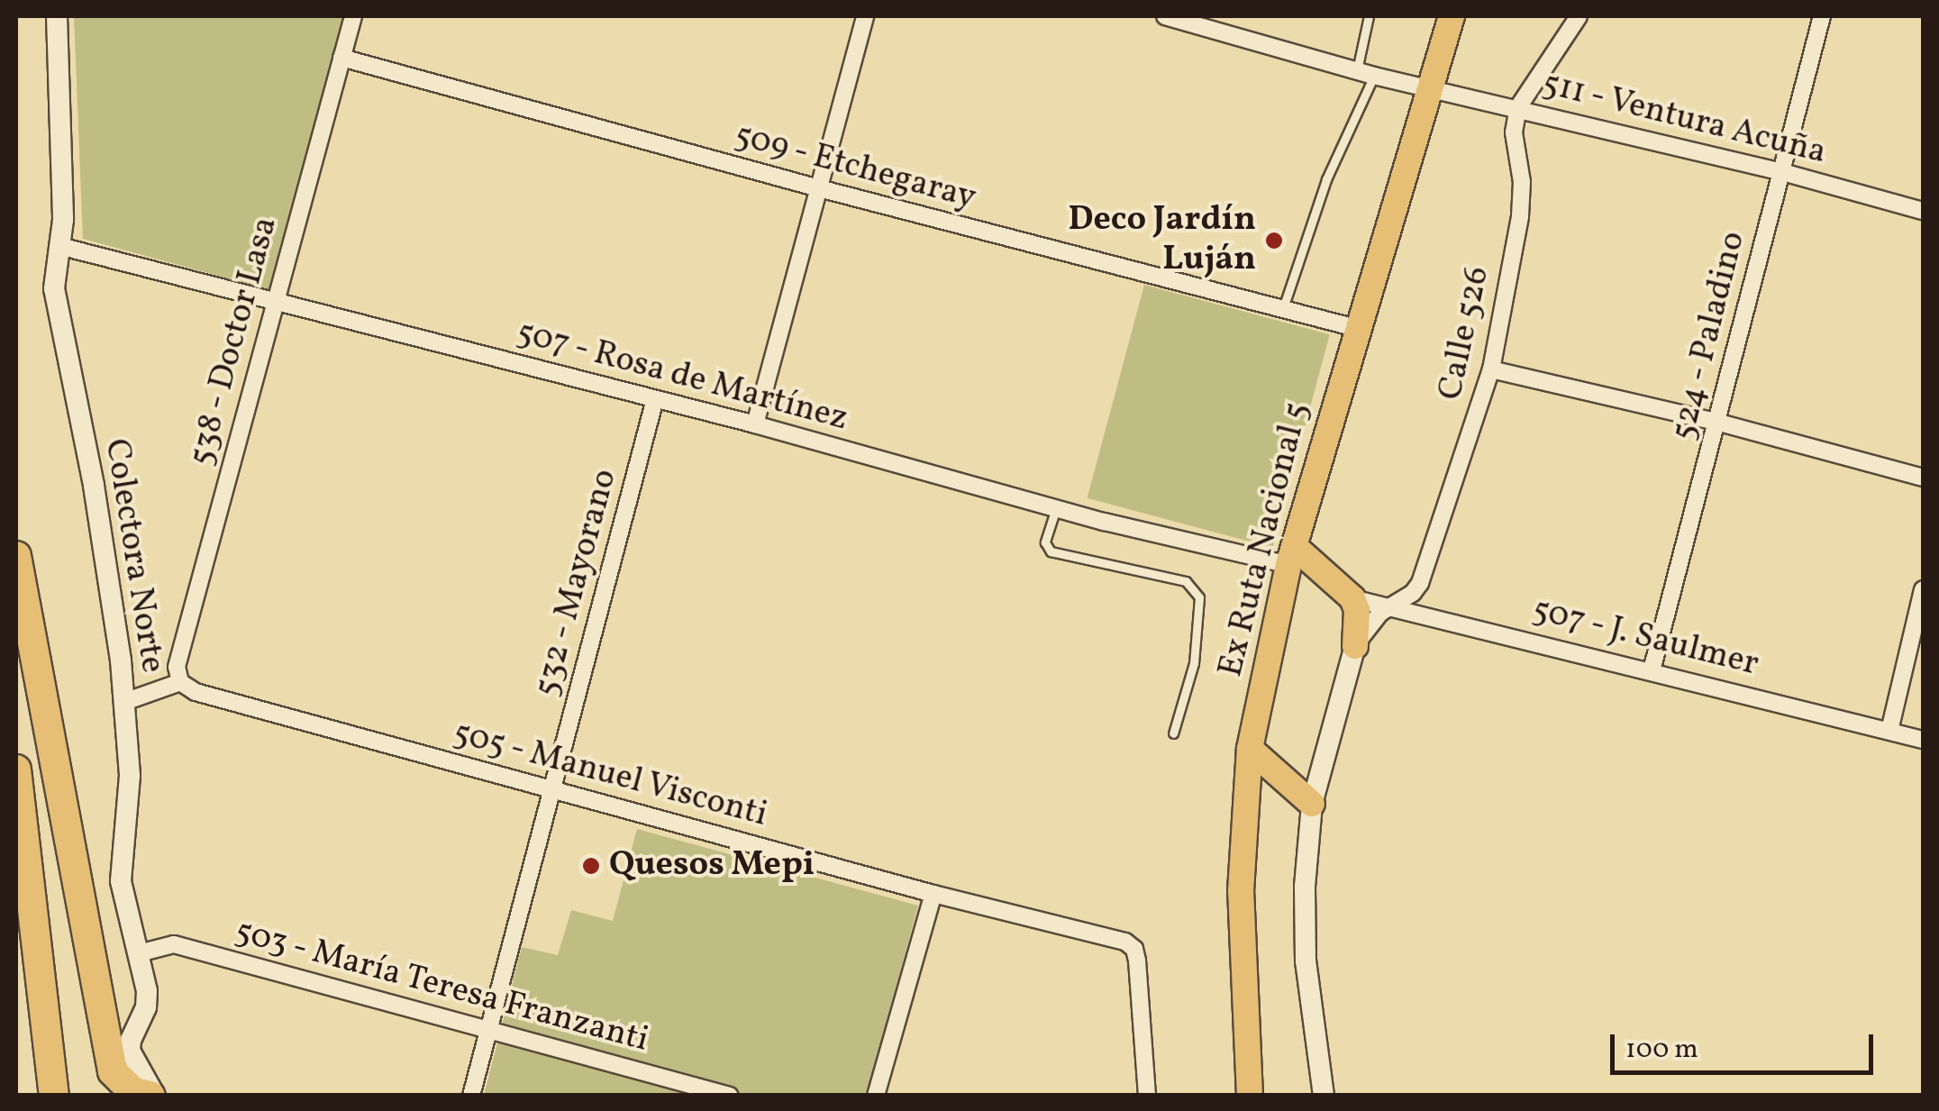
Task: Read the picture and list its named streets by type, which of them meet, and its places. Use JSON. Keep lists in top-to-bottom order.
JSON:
{
  "streets": {
    "main road": ["Ex Ruta Nacional 5"],
    "street": [
      "511 - Ventura Acuña",
      "509 - Etchegaray",
      "Calle 526",
      "524 - Paladino",
      "538 - Doctor Lasa",
      "507 - Rosa de Martínez",
      "Colectora Norte",
      "532 - Mayorano",
      "507 - J. Saulmer",
      "505 - Manuel Visconti",
      "503 - María Teresa Franzanti"
    ]
  },
  "crossings": [
    ["511 - Ventura Acuña", "Calle 526"],
    ["511 - Ventura Acuña", "524 - Paladino"],
    ["511 - Ventura Acuña", "Ex Ruta Nacional 5"],
    ["509 - Etchegaray", "538 - Doctor Lasa"],
    ["509 - Etchegaray", "Ex Ruta Nacional 5"],
    ["Calle 526", "507 - J. Saulmer"],
    ["524 - Paladino", "507 - J. Saulmer"],
    ["538 - Doctor Lasa", "507 - Rosa de Martínez"],
    ["538 - Doctor Lasa", "505 - Manuel Visconti"],
    ["507 - Rosa de Martínez", "Ex Ruta Nacional 5"],
    ["507 - Rosa de Martínez", "Colectora Norte"],
    ["507 - Rosa de Martínez", "532 - Mayorano"],
    ["Colectora Norte", "503 - María Teresa Franzanti"],
    ["532 - Mayorano", "505 - Manuel Visconti"],
    ["532 - Mayorano", "503 - María Teresa Franzanti"]
  ],
  "places": ["Deco Jardín Luján", "Quesos Mepi"],
  "scale_bar": "100 m"
}
